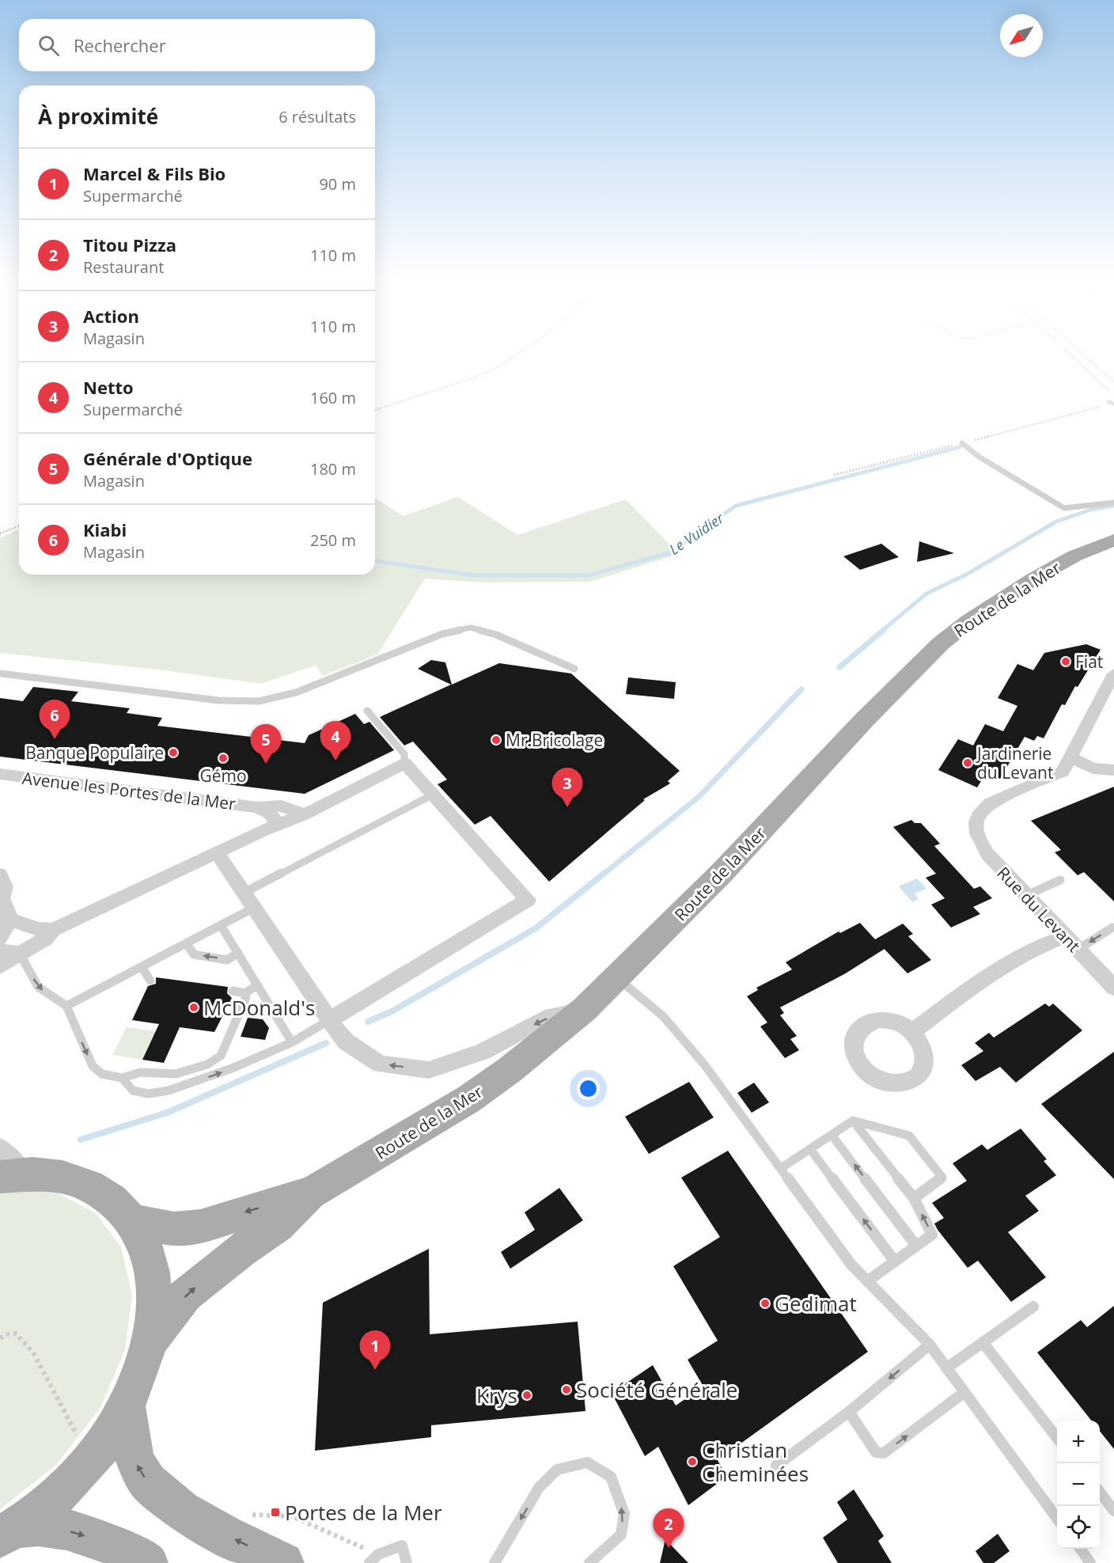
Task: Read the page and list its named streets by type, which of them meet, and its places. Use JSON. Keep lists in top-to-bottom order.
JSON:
{
  "streets": {
    "main road": ["Route de la Mer"],
    "street": ["Avenue les Portes de la Mer", "Rue du Levant"]
  },
  "water": ["Le Vuidier"],
  "places": {
    "other": [
      "Fiat",
      "Mr.Bricolage",
      "Banque Populaire",
      "Gémo",
      "Jardinerie du Levant",
      "McDonald's",
      "Gedimat",
      "Société Générale",
      "Krys",
      "Christian Cheminées"
    ],
    "transit": ["Portes de la Mer"]
  },
  "north": "bottom left",
  "page": {
    "search": "Rechercher",
    "heading": ["À proximité", "6 résultats"],
    "list": [
      {
        "mark": "1",
        "name": "Marcel & Fils Bio",
        "note": "Supermarché",
        "value": "90 m"
      },
      {
        "mark": "2",
        "name": "Titou Pizza",
        "note": "Restaurant",
        "value": "110 m"
      },
      {
        "mark": "3",
        "name": "Action",
        "note": "Magasin",
        "value": "110 m"
      },
      {
        "mark": "4",
        "name": "Netto",
        "note": "Supermarché",
        "value": "160 m"
      },
      {
        "mark": "5",
        "name": "Générale d'Optique",
        "note": "Magasin",
        "value": "180 m"
      },
      {
        "mark": "6",
        "name": "Kiabi",
        "note": "Magasin",
        "value": "250 m"
      }
    ],
    "pins": [
      "6",
      "4",
      "5",
      "3",
      "1",
      "2"
    ],
    "map_buttons": ["+", "−"]
  }
}
